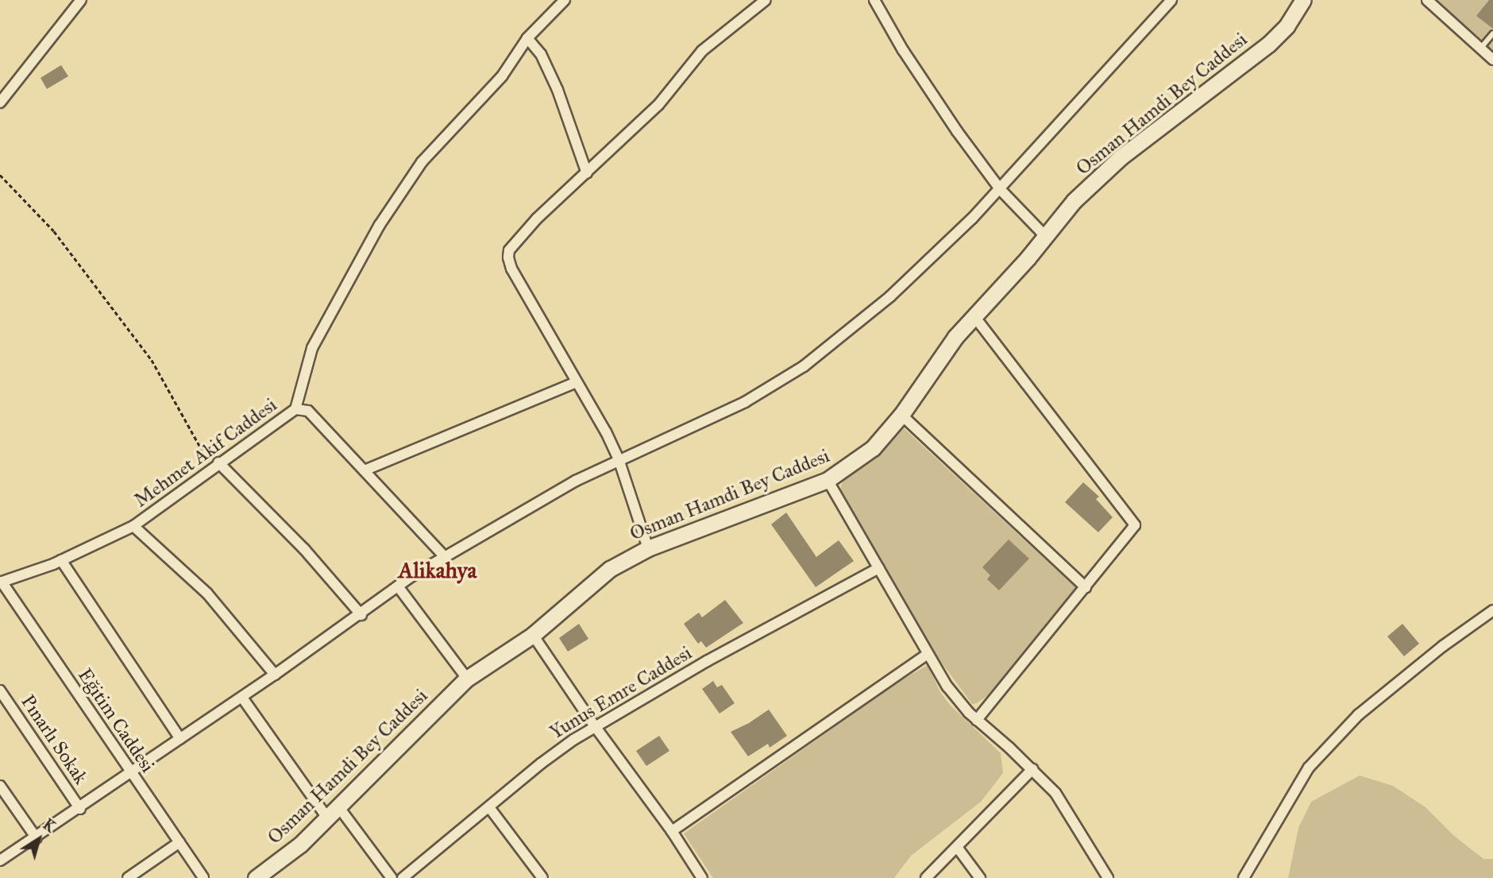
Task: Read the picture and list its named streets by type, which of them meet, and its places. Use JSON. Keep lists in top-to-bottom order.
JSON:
{
  "streets": {
    "street": [
      "Osman Hamdi Bey Caddesi",
      "Mehmet Akif Caddesi",
      "Yunus Emre Caddesi",
      "Eğitim Caddesi",
      "Pınarlı Sokak"
    ]
  },
  "crossings": [
    ["Mehmet Akif Caddesi", "Eğitim Caddesi"]
  ],
  "districts": ["Alikahya"],
  "north": "top right"
}
